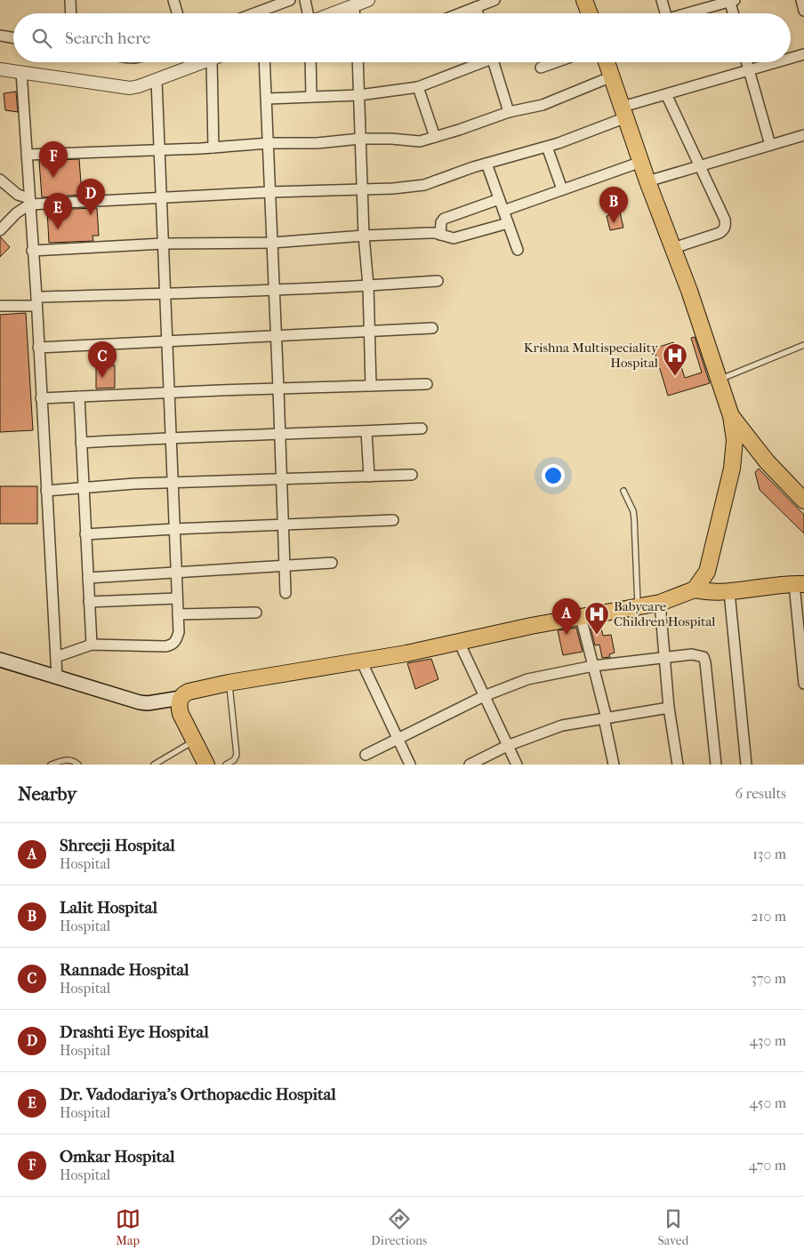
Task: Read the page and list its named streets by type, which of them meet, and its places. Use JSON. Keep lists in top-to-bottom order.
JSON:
{
  "places": {
    "hospital": ["Krishna Multispeciality Hospital", "Babycare Children Hospital"]
  },
  "page": {
    "search": "Search here",
    "pins": [
      "F",
      "D",
      "B",
      "E",
      "C",
      "A"
    ],
    "heading": ["Nearby", "6 results"],
    "list": [
      {
        "mark": "A",
        "name": "Shreeji Hospital",
        "note": "Hospital",
        "value": "130 m"
      },
      {
        "mark": "B",
        "name": "Lalit Hospital",
        "note": "Hospital",
        "value": "210 m"
      },
      {
        "mark": "C",
        "name": "Rannade Hospital",
        "note": "Hospital",
        "value": "370 m"
      },
      {
        "mark": "D",
        "name": "Drashti Eye Hospital",
        "note": "Hospital",
        "value": "430 m"
      },
      {
        "mark": "E",
        "name": "Dr. Vadodariya's Orthopaedic Hospital",
        "note": "Hospital",
        "value": "450 m"
      },
      {
        "mark": "F",
        "name": "Omkar Hospital",
        "note": "Hospital",
        "value": "470 m"
      }
    ],
    "nav": ["Map", "Directions", "Saved"]
  }
}
